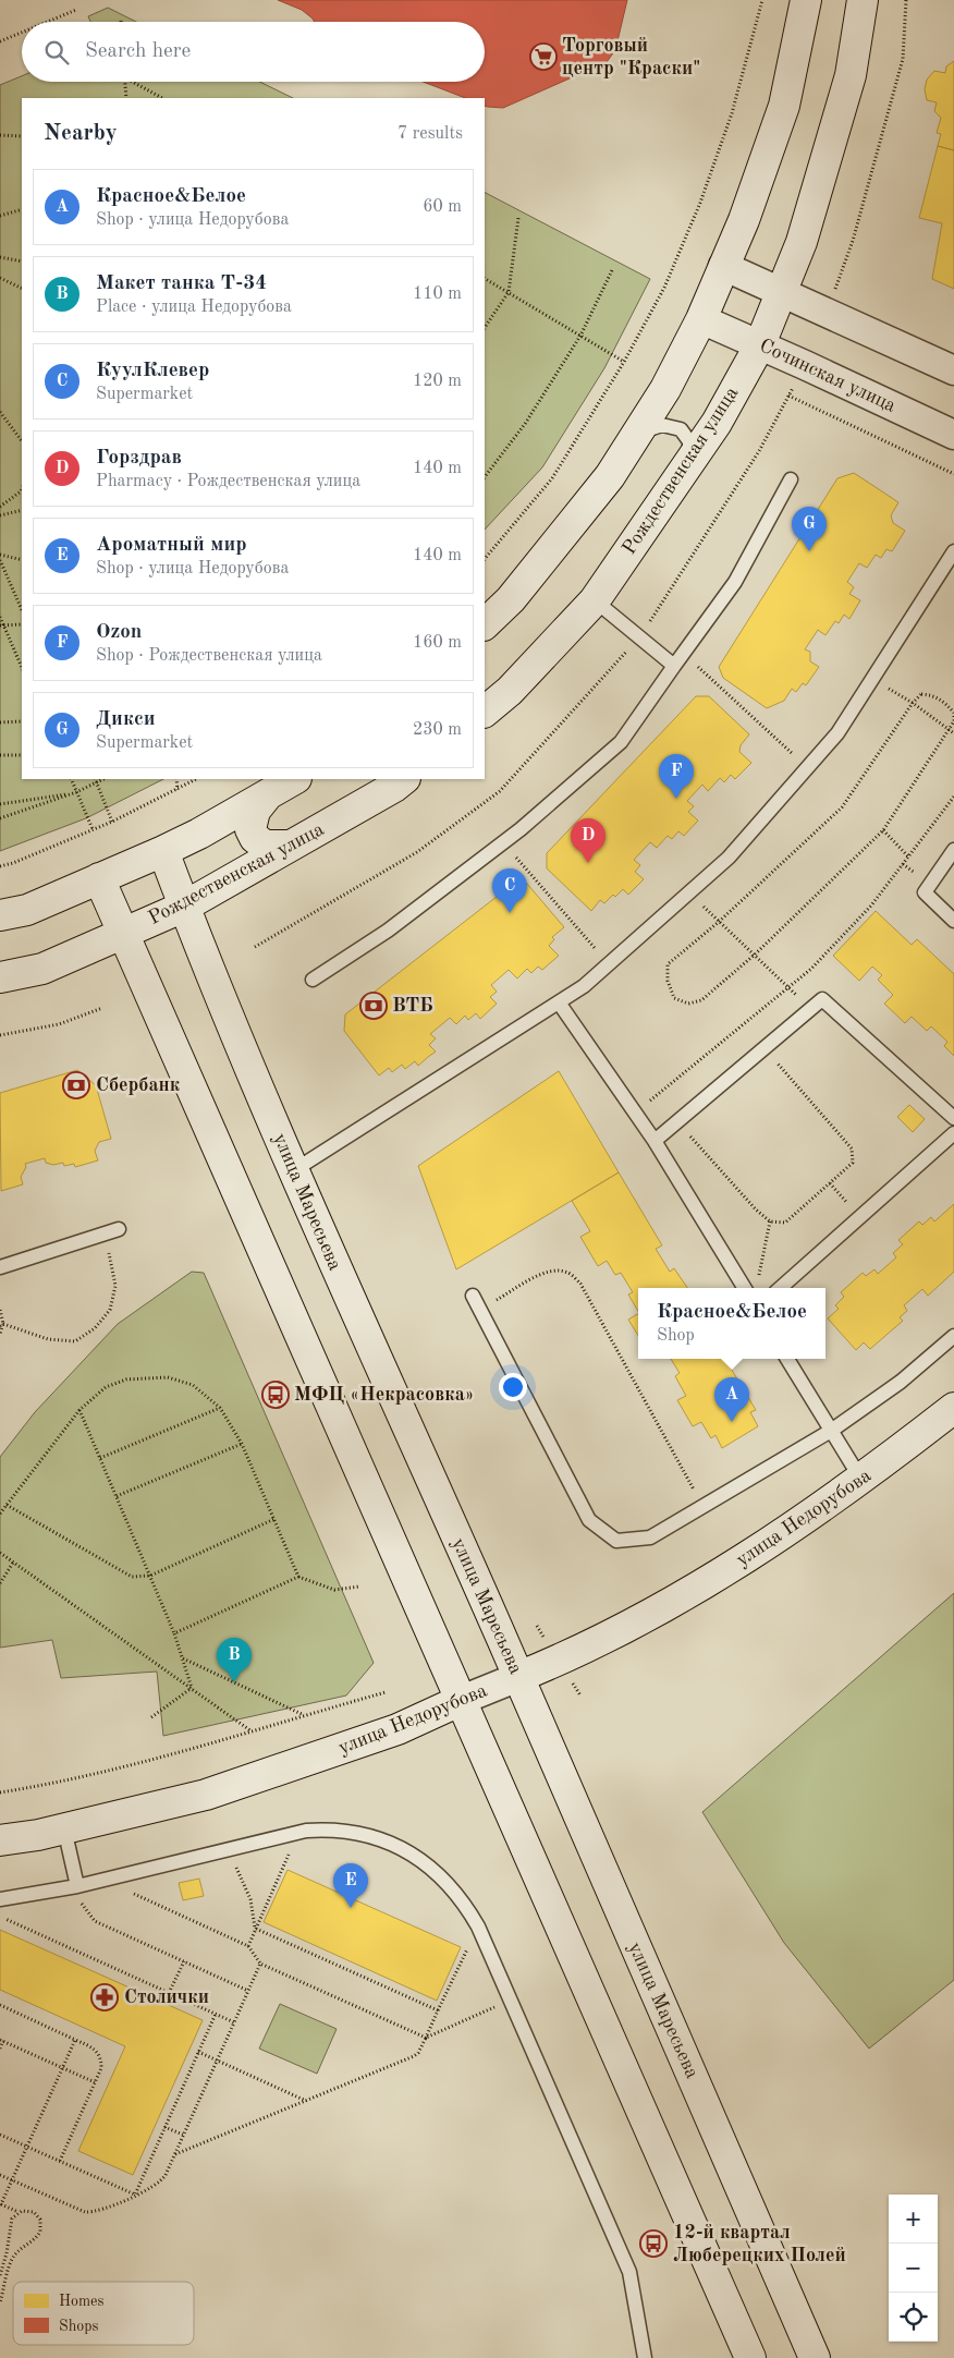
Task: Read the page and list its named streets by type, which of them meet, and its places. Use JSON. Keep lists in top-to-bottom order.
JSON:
{
  "streets": {
    "street": [
      "Сочинская улица",
      "Рождественская улица",
      "улица Маресьева",
      "улица Недорубова"
    ]
  },
  "crossings": [
    ["Сочинская улица", "Рождественская улица"],
    ["Рождественская улица", "улица Маресьева"],
    ["улица Маресьева", "улица Недорубова"]
  ],
  "places": {
    "supermarket": ["Торговый центр \"Краски\""],
    "bank": ["ВТБ", "Сбербанк"],
    "bus stop": ["МФЦ «Некрасовка»", "12-й квартал Люберецких Полей"],
    "pharmacy": ["Столички"]
  },
  "legend": ["Homes", "Shops"],
  "page": {
    "search": "Search here",
    "heading": ["Nearby", "7 results"],
    "list": [
      {
        "mark": "A",
        "name": "Красное&Белое",
        "note": "Shop · улица Недорубова",
        "value": "60 m"
      },
      {
        "mark": "B",
        "name": "Макет танка Т-34",
        "note": "Place · улица Недорубова",
        "value": "110 m"
      },
      {
        "mark": "C",
        "name": "КуулКлевер",
        "note": "Supermarket",
        "value": "120 m"
      },
      {
        "mark": "D",
        "name": "Горздрав",
        "note": "Pharmacy · Рождественская улица",
        "value": "140 m"
      },
      {
        "mark": "E",
        "name": "Ароматный мир",
        "note": "Shop · улица Недорубова",
        "value": "140 m"
      },
      {
        "mark": "F",
        "name": "Ozon",
        "note": "Shop · Рождественская улица",
        "value": "160 m"
      },
      {
        "mark": "G",
        "name": "Дикси",
        "note": "Supermarket",
        "value": "230 m"
      }
    ],
    "pins": [
      "G",
      "F",
      "D",
      "C",
      "A",
      "B",
      "E"
    ],
    "popup": ["Красное&Белое", "Shop"],
    "map_buttons": ["+", "−"]
  }
}
